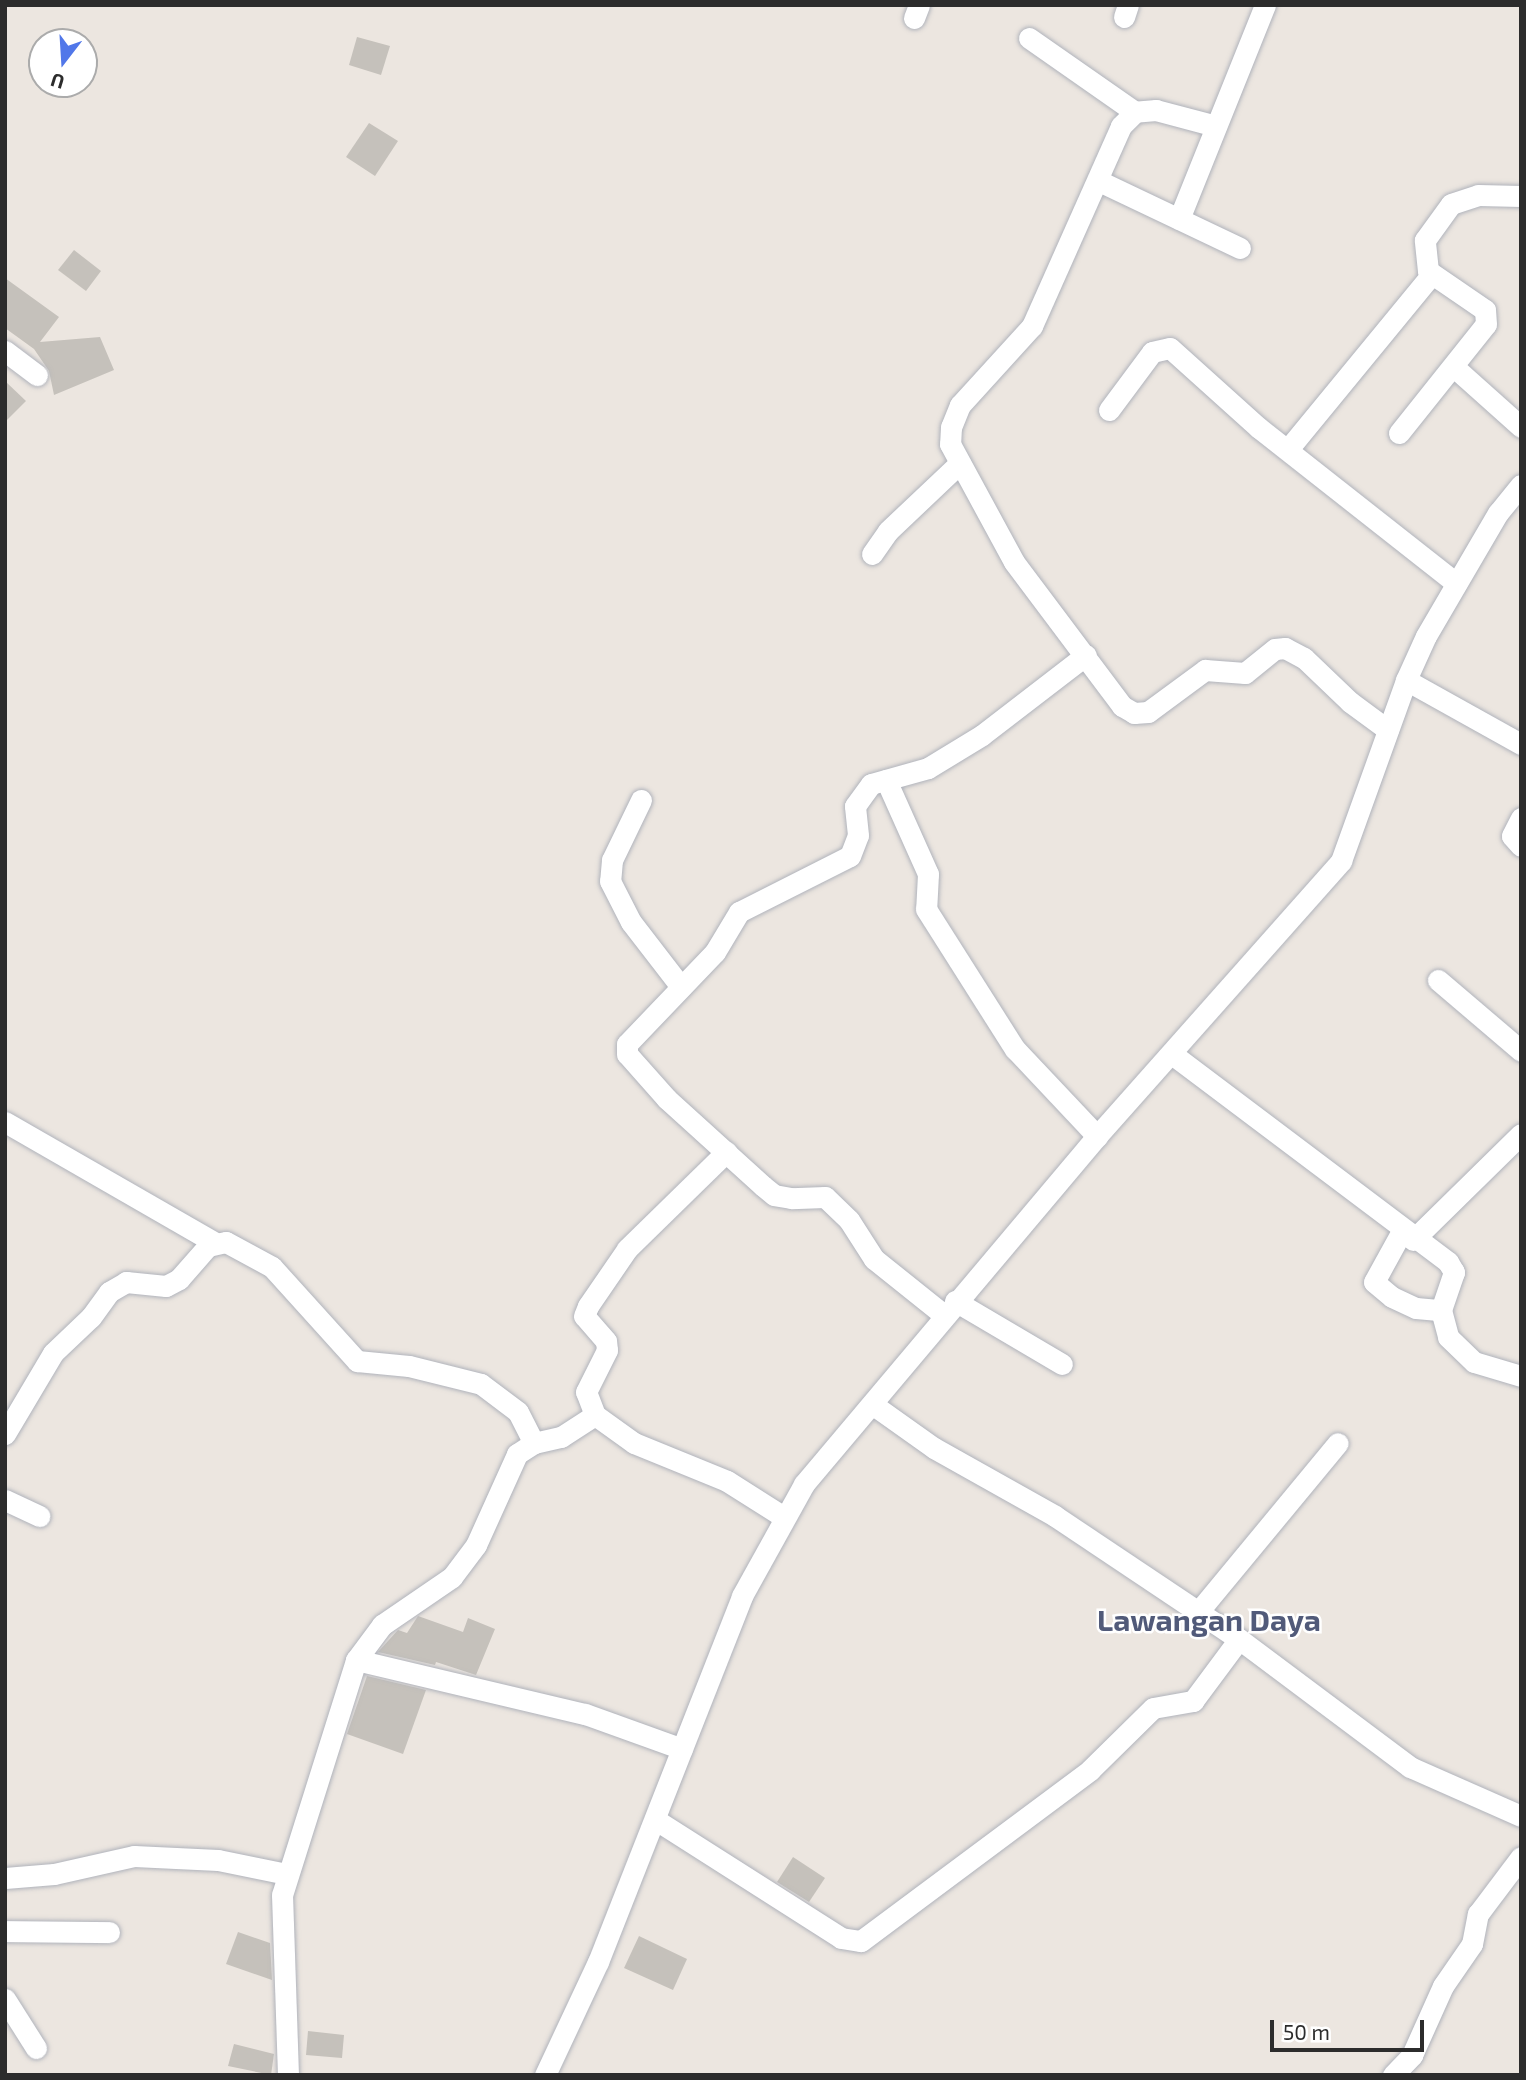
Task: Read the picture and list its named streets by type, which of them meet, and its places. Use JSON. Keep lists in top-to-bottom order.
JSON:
{
  "districts": ["Lawangan Daya"],
  "scale_bar": "50 m",
  "north": "bottom"
}
